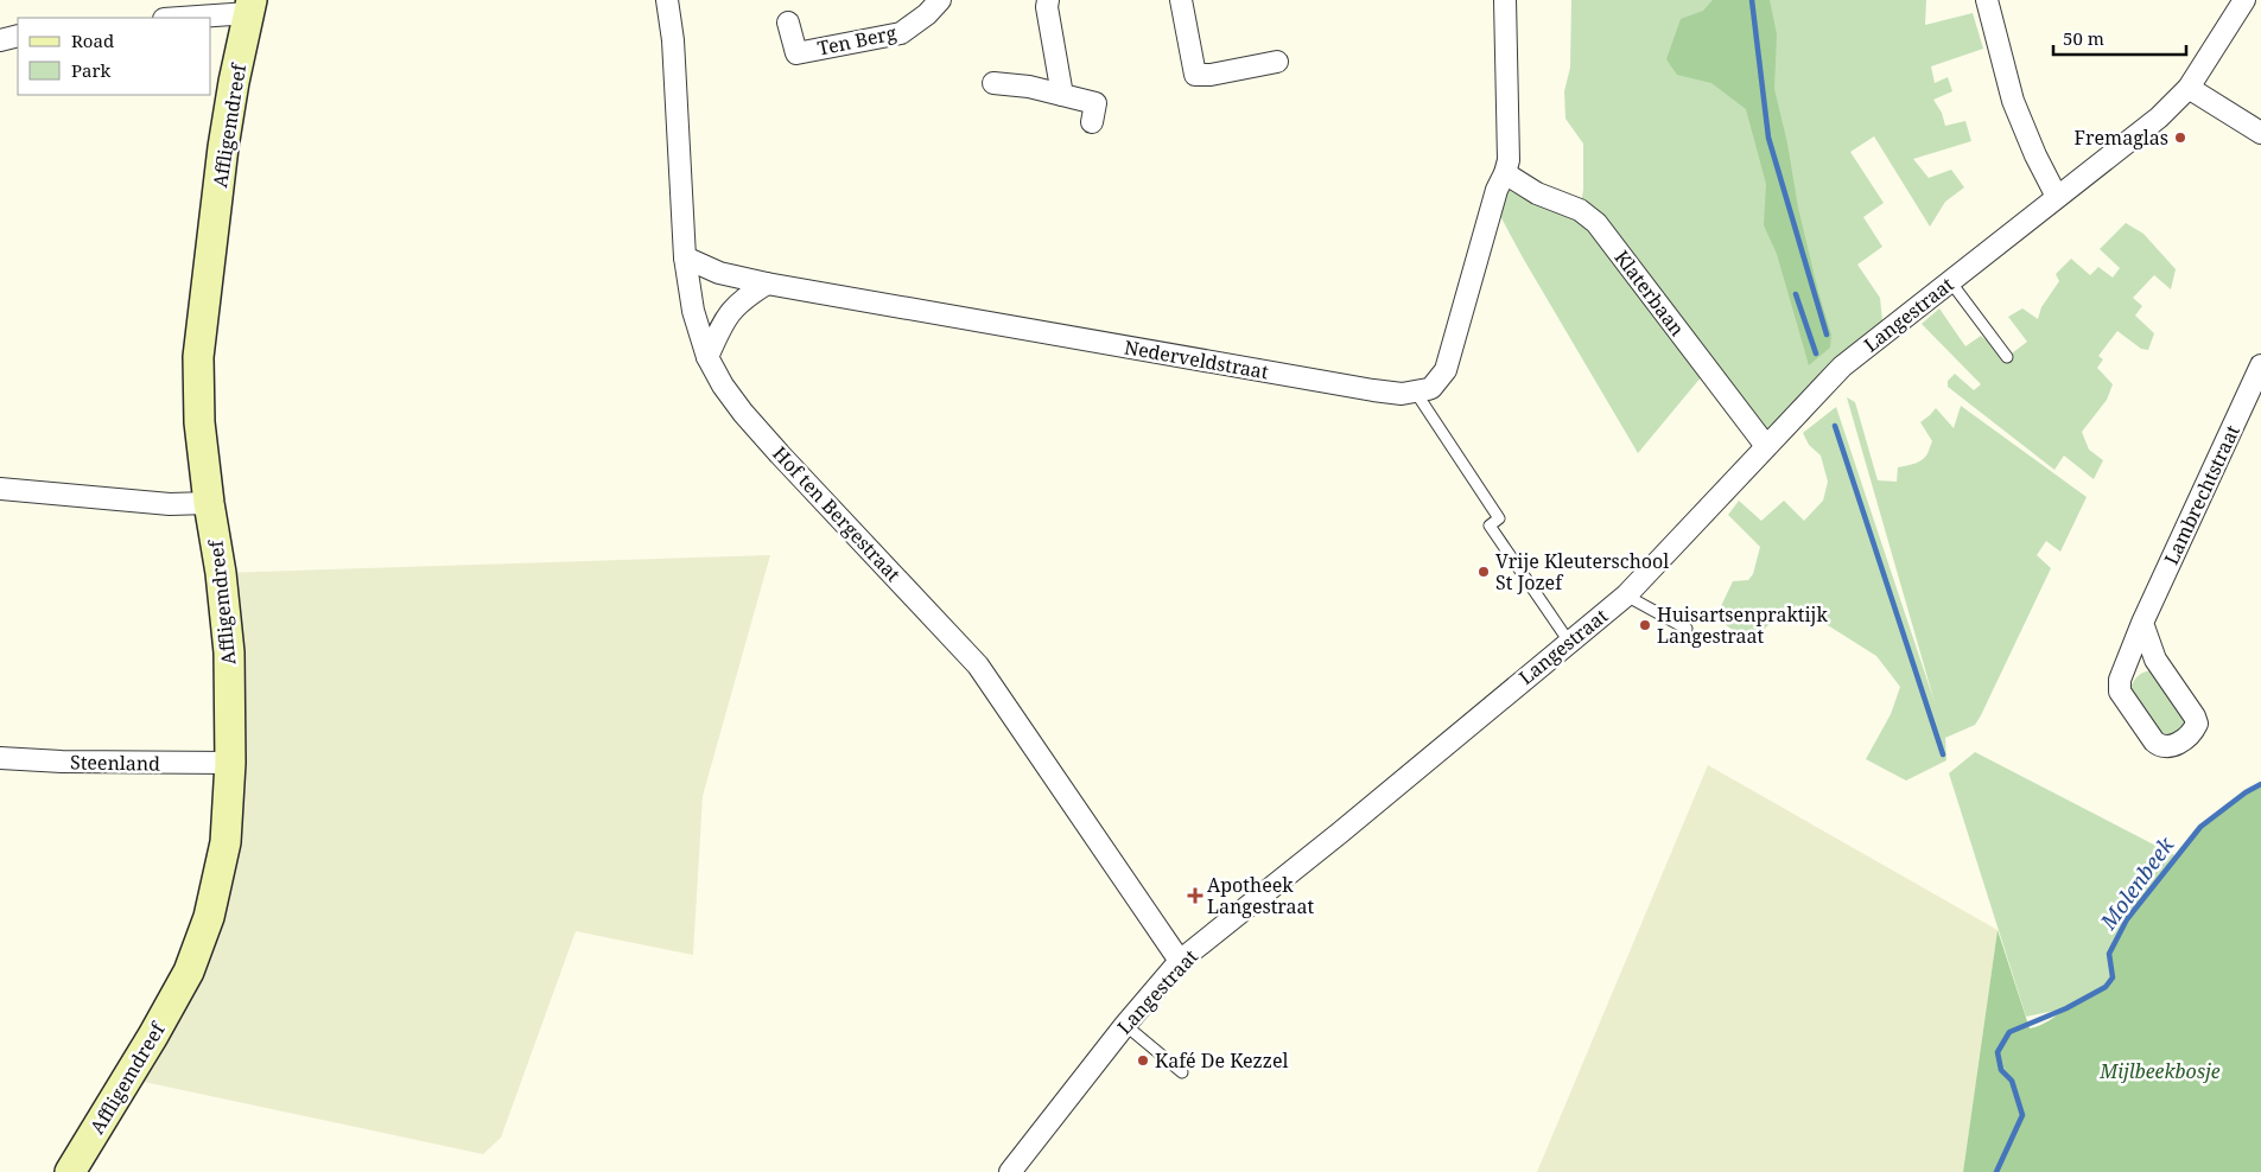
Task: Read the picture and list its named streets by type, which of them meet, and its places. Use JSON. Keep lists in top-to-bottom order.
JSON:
{
  "streets": {
    "street": [
      "Ten Berg",
      "Affligemdreef",
      "Klaterbaan",
      "Langestraat",
      "Nederveldstraat",
      "Lambrechtstraat",
      "Hof ten Bergestraat",
      "Steenland"
    ]
  },
  "crossings": [
    ["Affligemdreef", "Steenland"],
    ["Klaterbaan", "Langestraat"],
    ["Langestraat", "Hof ten Bergestraat"],
    ["Nederveldstraat", "Hof ten Bergestraat"]
  ],
  "water": ["Molenbeek"],
  "parks": ["Mijlbeekbosje"],
  "places": {
    "other": [
      "Fremaglas",
      "Vrije Kleuterschool St Jozef",
      "Huisartsenpraktijk Langestraat",
      "Kafé De Kezzel"
    ],
    "health": ["Apotheek Langestraat"]
  },
  "legend": ["Road", "Park"],
  "scale_bar": "50 m"
}
